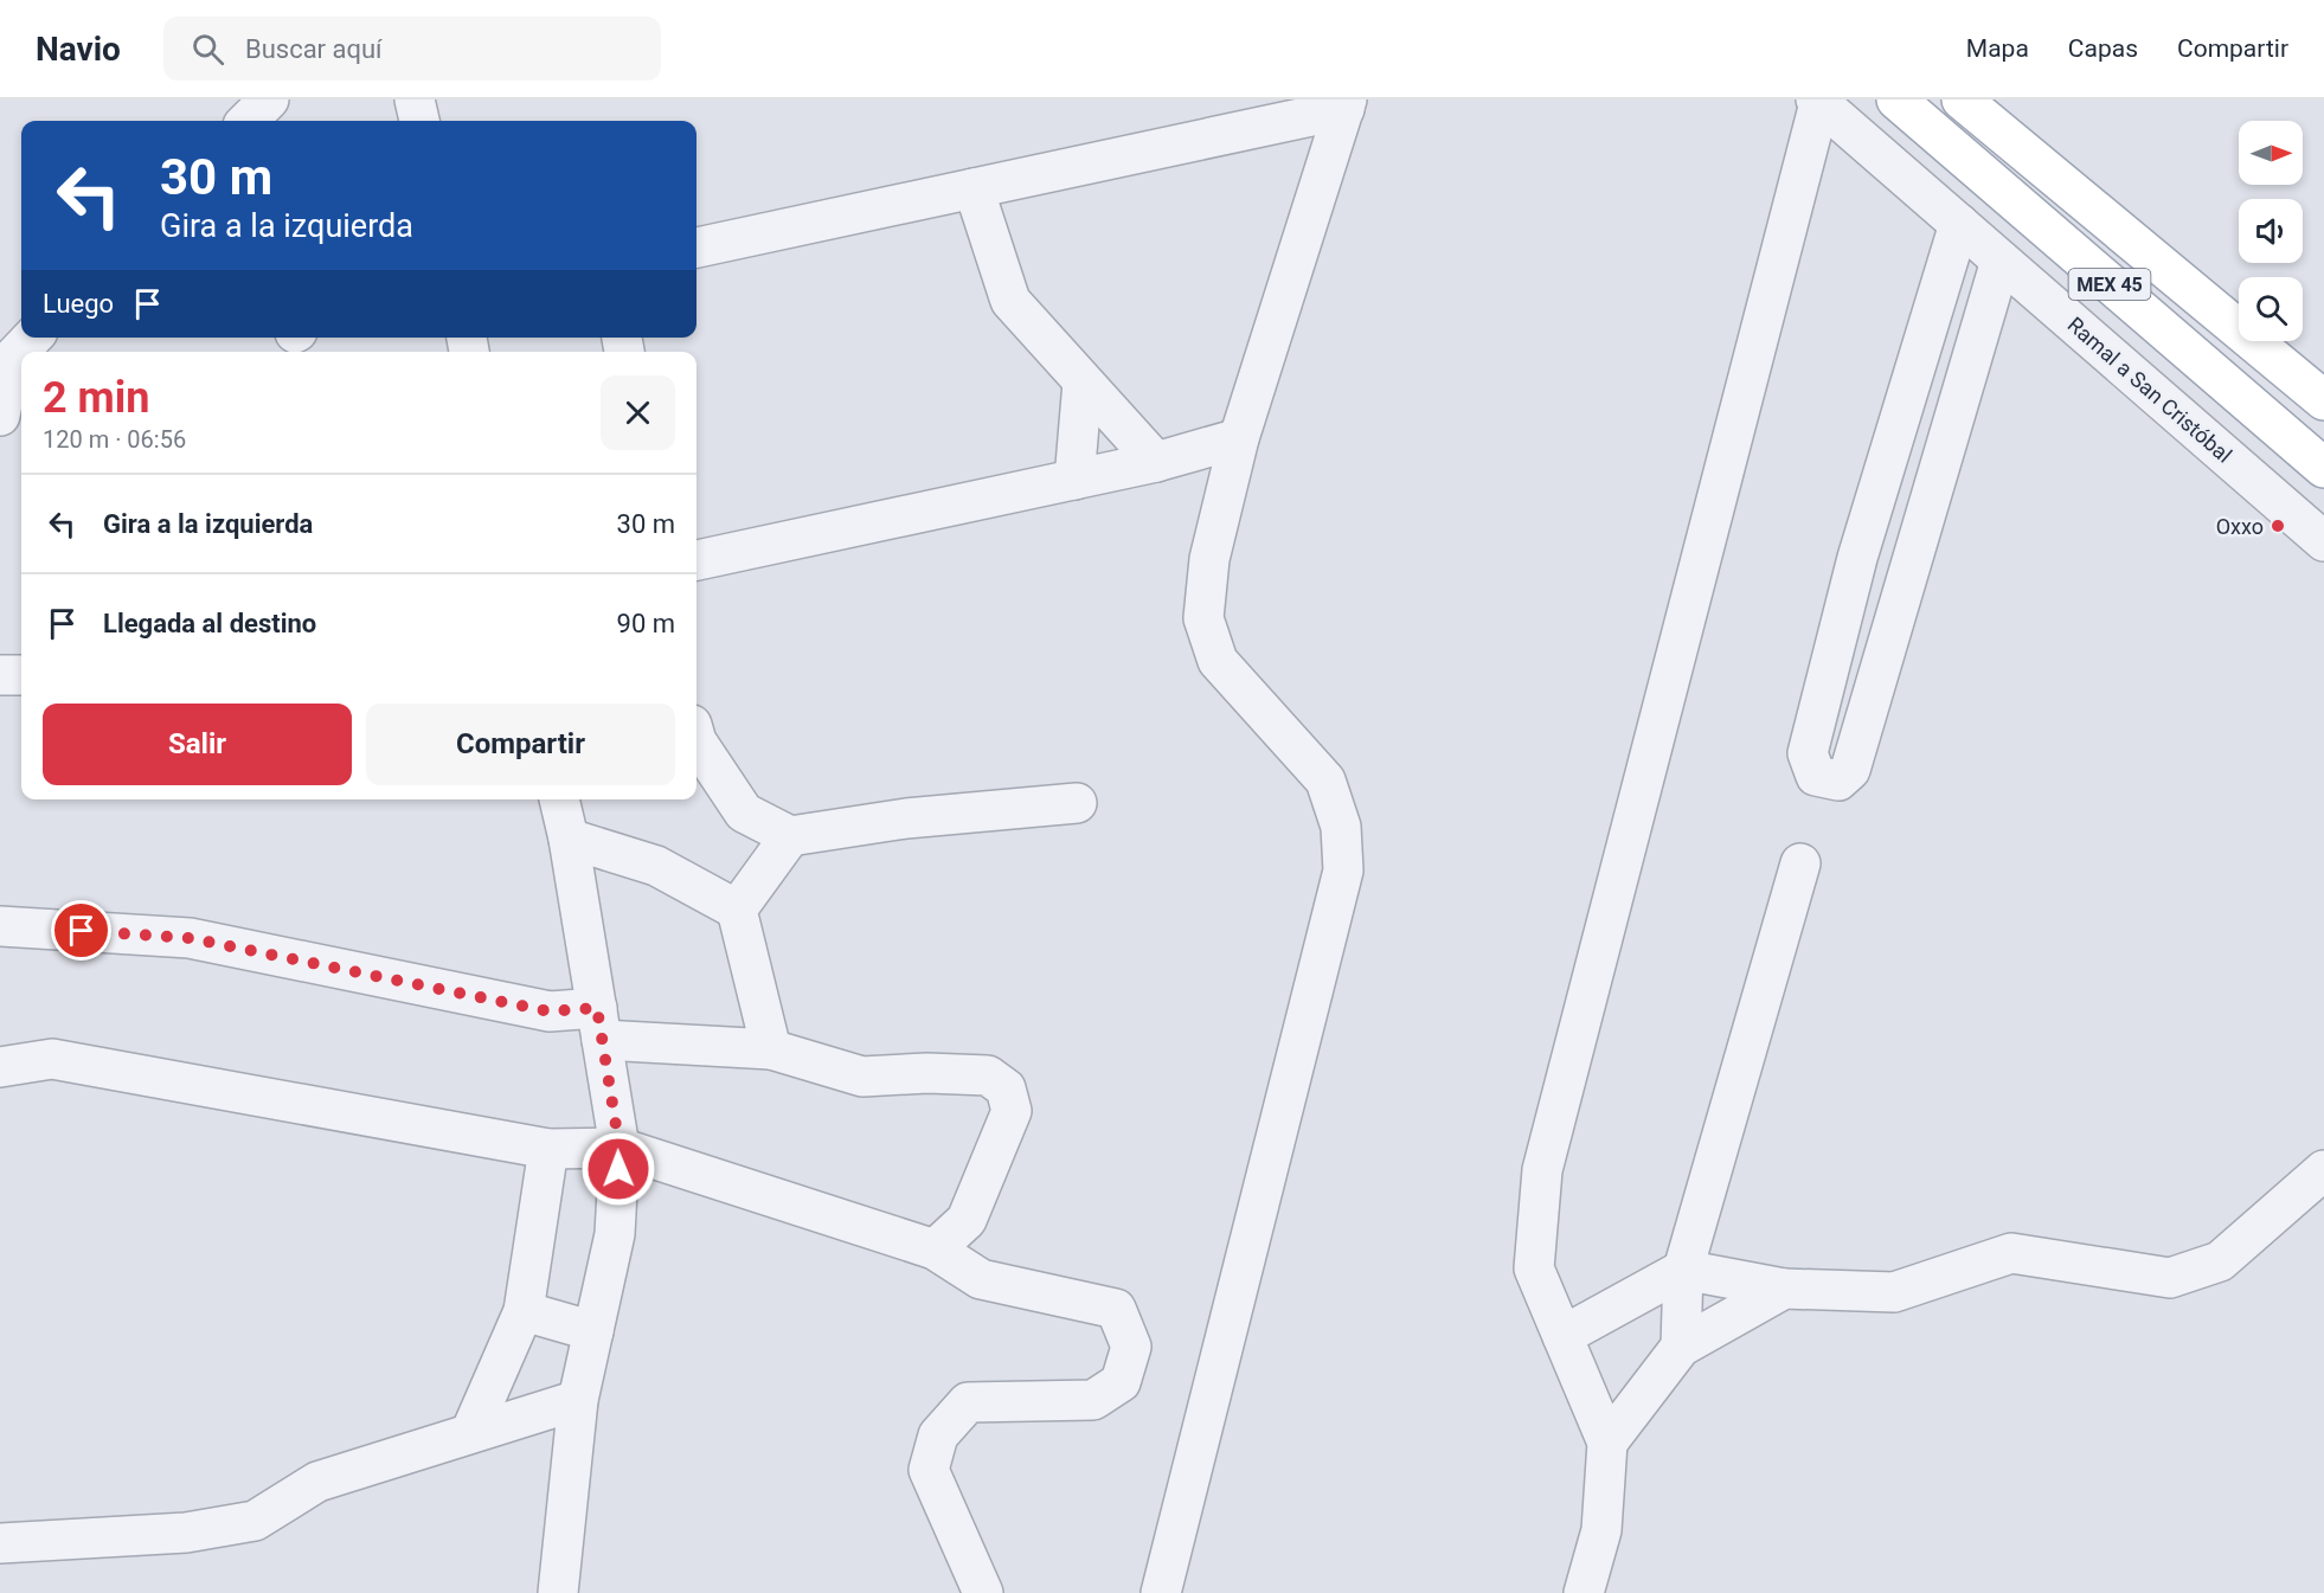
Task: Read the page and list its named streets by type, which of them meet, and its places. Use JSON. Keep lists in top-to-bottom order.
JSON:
{
  "streets": {
    "main road": ["MEX 45"],
    "street": ["Ramal a San Cristóbal"]
  },
  "places": ["Oxxo"],
  "north": "right",
  "page": {
    "header": "Navio",
    "search": "Buscar aquí",
    "nav": ["Mapa", "Capas", "Compartir"],
    "turn": ["30 m", "Gira a la izquierda"],
    "then": "Luego",
    "heading": ["2 min", "120 m · 06:56"],
    "list": [
      {
        "name": "Gira a la izquierda",
        "value": "30 m"
      },
      {
        "name": "Llegada al destino",
        "value": "90 m"
      }
    ],
    "buttons": ["Salir", "Compartir"]
  }
}
